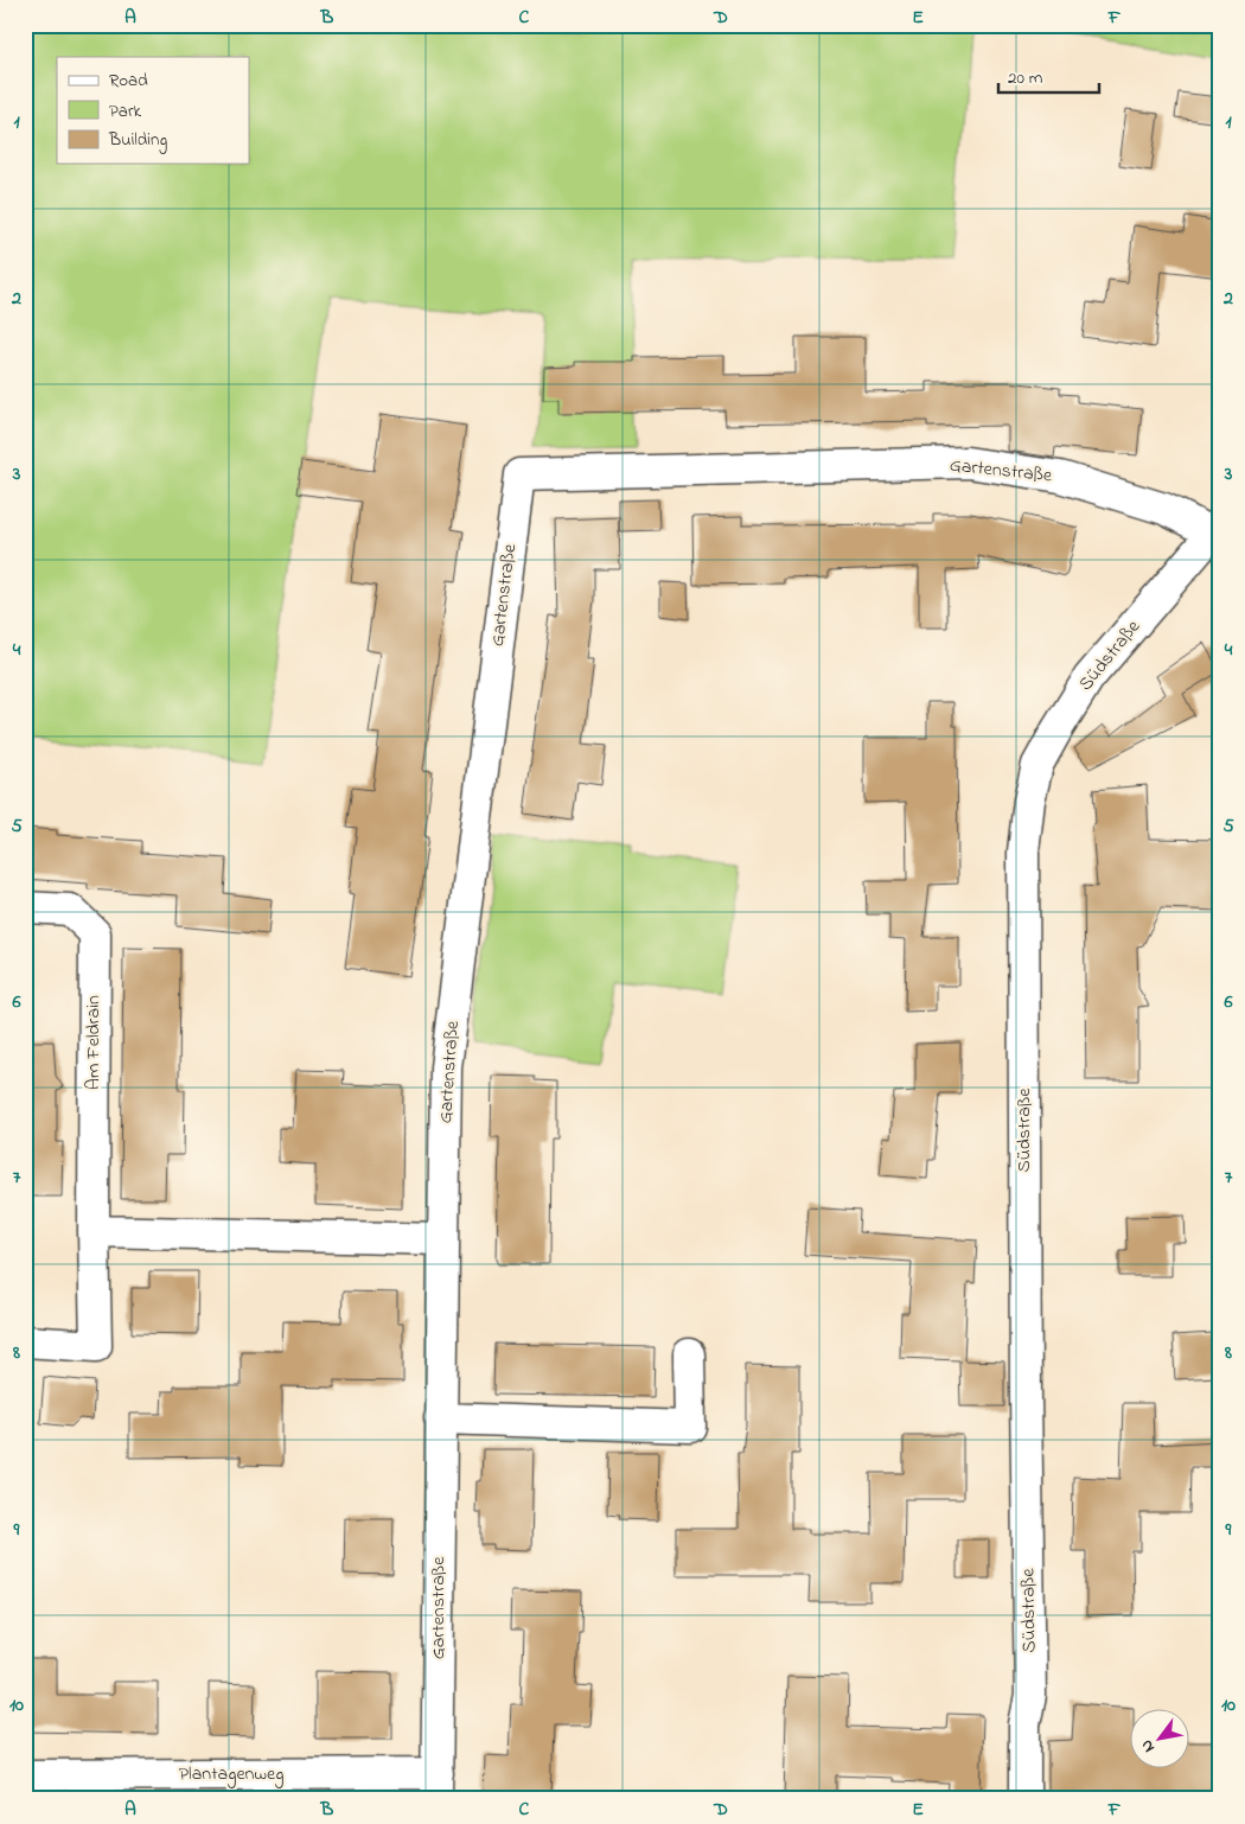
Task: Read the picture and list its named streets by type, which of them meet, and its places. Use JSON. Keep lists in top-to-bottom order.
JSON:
{
  "streets": {
    "street": [
      "Gartenstraße",
      "Südstraße",
      "Am Feldrain",
      "Plantagenweg"
    ]
  },
  "crossings": [
    ["Gartenstraße", "Südstraße"],
    ["Gartenstraße", "Plantagenweg"]
  ],
  "legend": ["Road", "Park", "Building"],
  "scale_bar": "20 m",
  "north": "bottom left",
  "grid": {
    "columns": [
      "A",
      "B",
      "C",
      "D",
      "E",
      "F"
    ],
    "rows": [
      "1",
      "2",
      "3",
      "4",
      "5",
      "6",
      "7",
      "8",
      "9",
      "10"
    ]
  }
}
